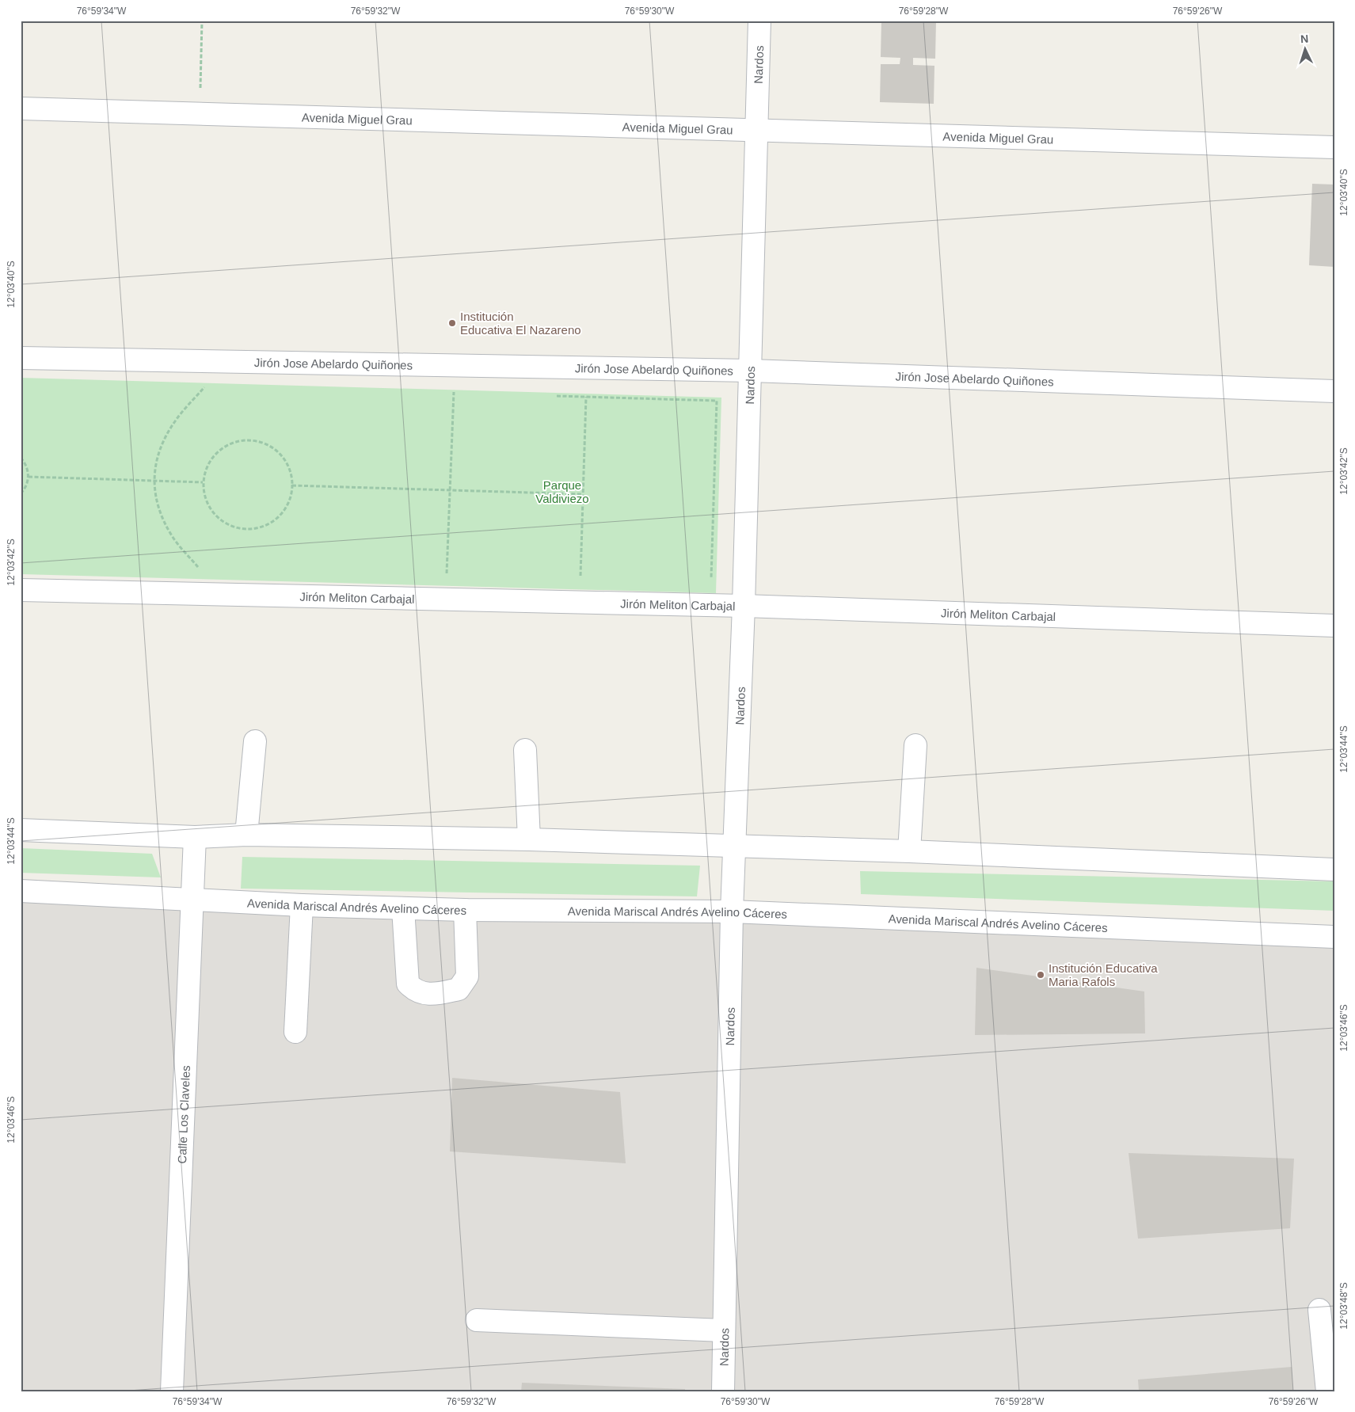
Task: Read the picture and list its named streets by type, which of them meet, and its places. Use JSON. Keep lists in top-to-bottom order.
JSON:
{
  "streets": {
    "street": [
      "Nardos",
      "Avenida Miguel Grau",
      "Jirón Jose Abelardo Quiñones",
      "Jirón Meliton Carbajal",
      "Avenida Mariscal Andrés Avelino Cáceres",
      "Calle Los Claveles"
    ]
  },
  "crossings": [
    ["Nardos", "Avenida Miguel Grau"],
    ["Nardos", "Jirón Jose Abelardo Quiñones"],
    ["Nardos", "Jirón Meliton Carbajal"],
    ["Nardos", "Avenida Mariscal Andrés Avelino Cáceres"],
    ["Avenida Mariscal Andrés Avelino Cáceres", "Calle Los Claveles"]
  ],
  "parks": ["Parque Valdiviezo"],
  "places": ["Institución Educativa El Nazareno", "Institución Educativa Maria Rafols"],
  "north": "top",
  "coordinates": [
    "76°59'34\"W",
    "76°59'32\"W",
    "76°59'30\"W",
    "76°59'28\"W",
    "76°59'26\"W",
    "12°03'40\"S",
    "12°03'42\"S",
    "12°03'44\"S",
    "12°03'46\"S",
    "12°03'48\"S"
  ]
}
